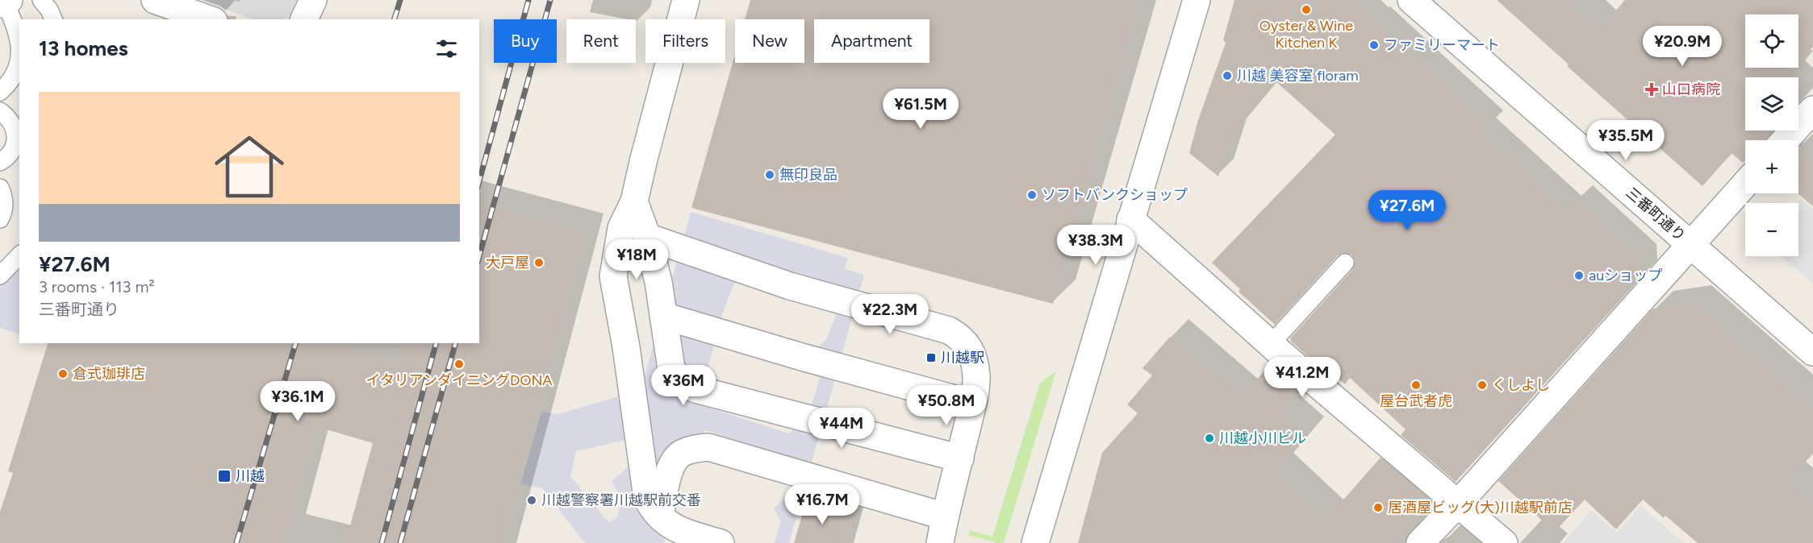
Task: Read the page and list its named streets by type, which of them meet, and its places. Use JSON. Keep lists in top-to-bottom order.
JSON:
{
  "streets": {
    "street": ["三番町通り"]
  },
  "places": {
    "other": [
      "Oyster & Wine Kitchen K",
      "ファミリーマート",
      "川越 美容室 floram",
      "無印良品",
      "ソフトバンクショップ",
      "大戸屋",
      "auショップ",
      "イタリアンダイニングDONA",
      "倉式珈琲店",
      "屋台武者虎",
      "くしよし",
      "川越小川ビル",
      "川越警察署川越駅前交番",
      "居酒屋ビッグ(大)川越駅前店"
    ],
    "health": ["山口病院"],
    "transit": ["川越駅", "川越"]
  },
  "page": {
    "map_buttons": ["+", "−"],
    "chip": [
      "Buy",
      "Rent",
      "Filters",
      "New",
      "Apartment"
    ],
    "heading": "13 homes",
    "price": [
      "¥20.9M",
      "¥61.5M",
      "¥35.5M",
      "¥27.6M",
      "¥38.3M",
      "¥18M",
      "¥22.3M",
      "¥41.2M",
      "¥36M",
      "¥36.1M",
      "¥50.8M",
      "¥44M",
      "¥16.7M"
    ],
    "list": [
      {
        "name": "¥27.6M",
        "note": "3 rooms · 113 m² · 三番町通り"
      }
    ]
  }
}
